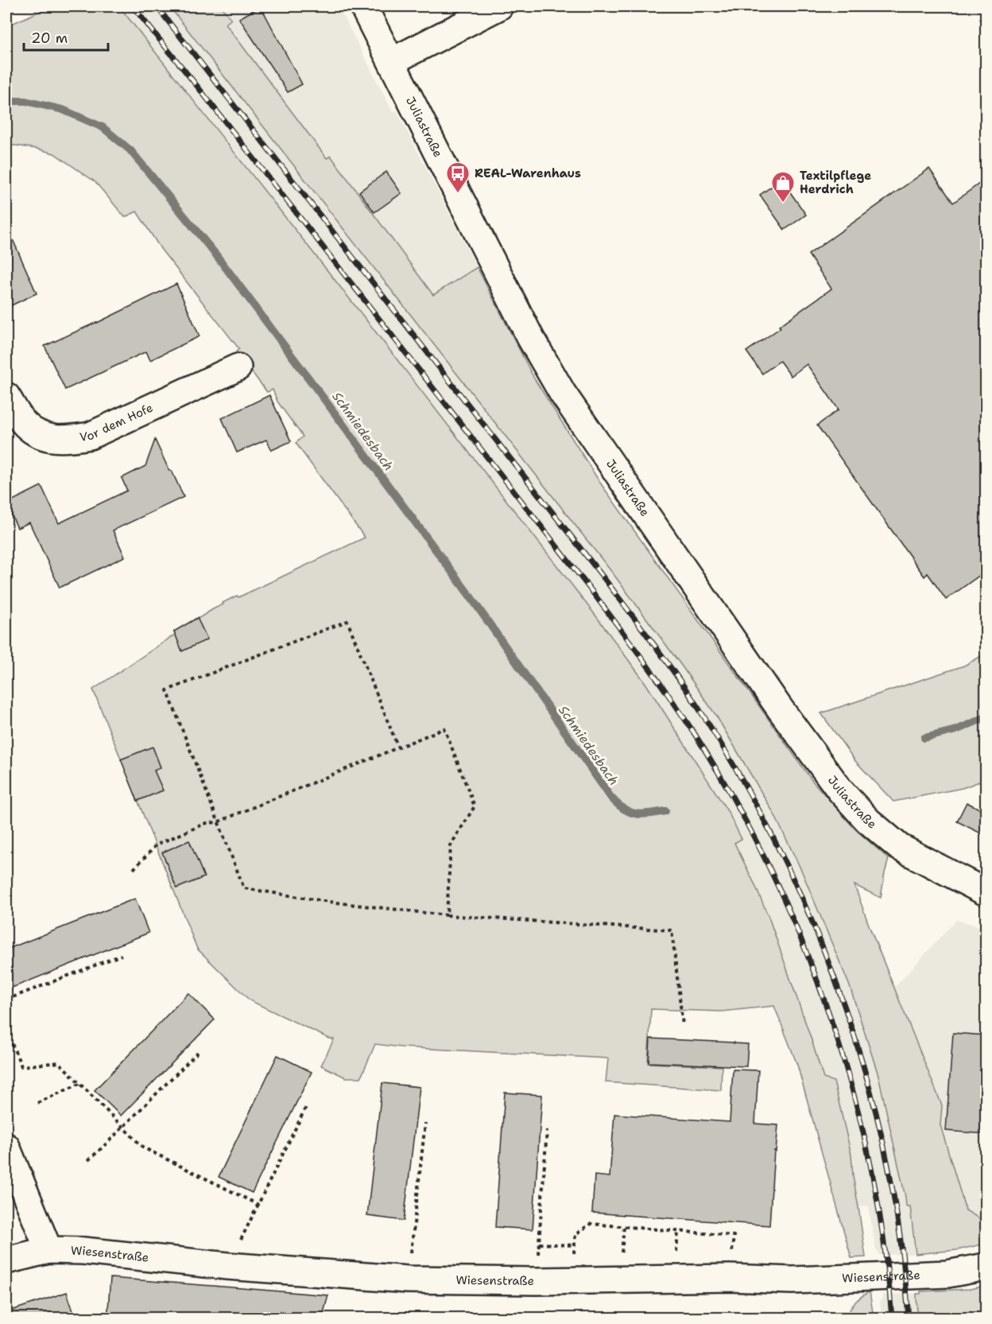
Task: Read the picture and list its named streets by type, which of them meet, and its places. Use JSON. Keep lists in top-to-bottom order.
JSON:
{
  "streets": {
    "street": ["Juliastraße", "Vor dem Hofe", "Wiesenstraße"]
  },
  "water": ["Schmiedesbach"],
  "places": {
    "bus stop": ["REAL-Warenhaus"],
    "shop": ["Textilpflege Herdrich"]
  },
  "scale_bar": "20 m"
}
